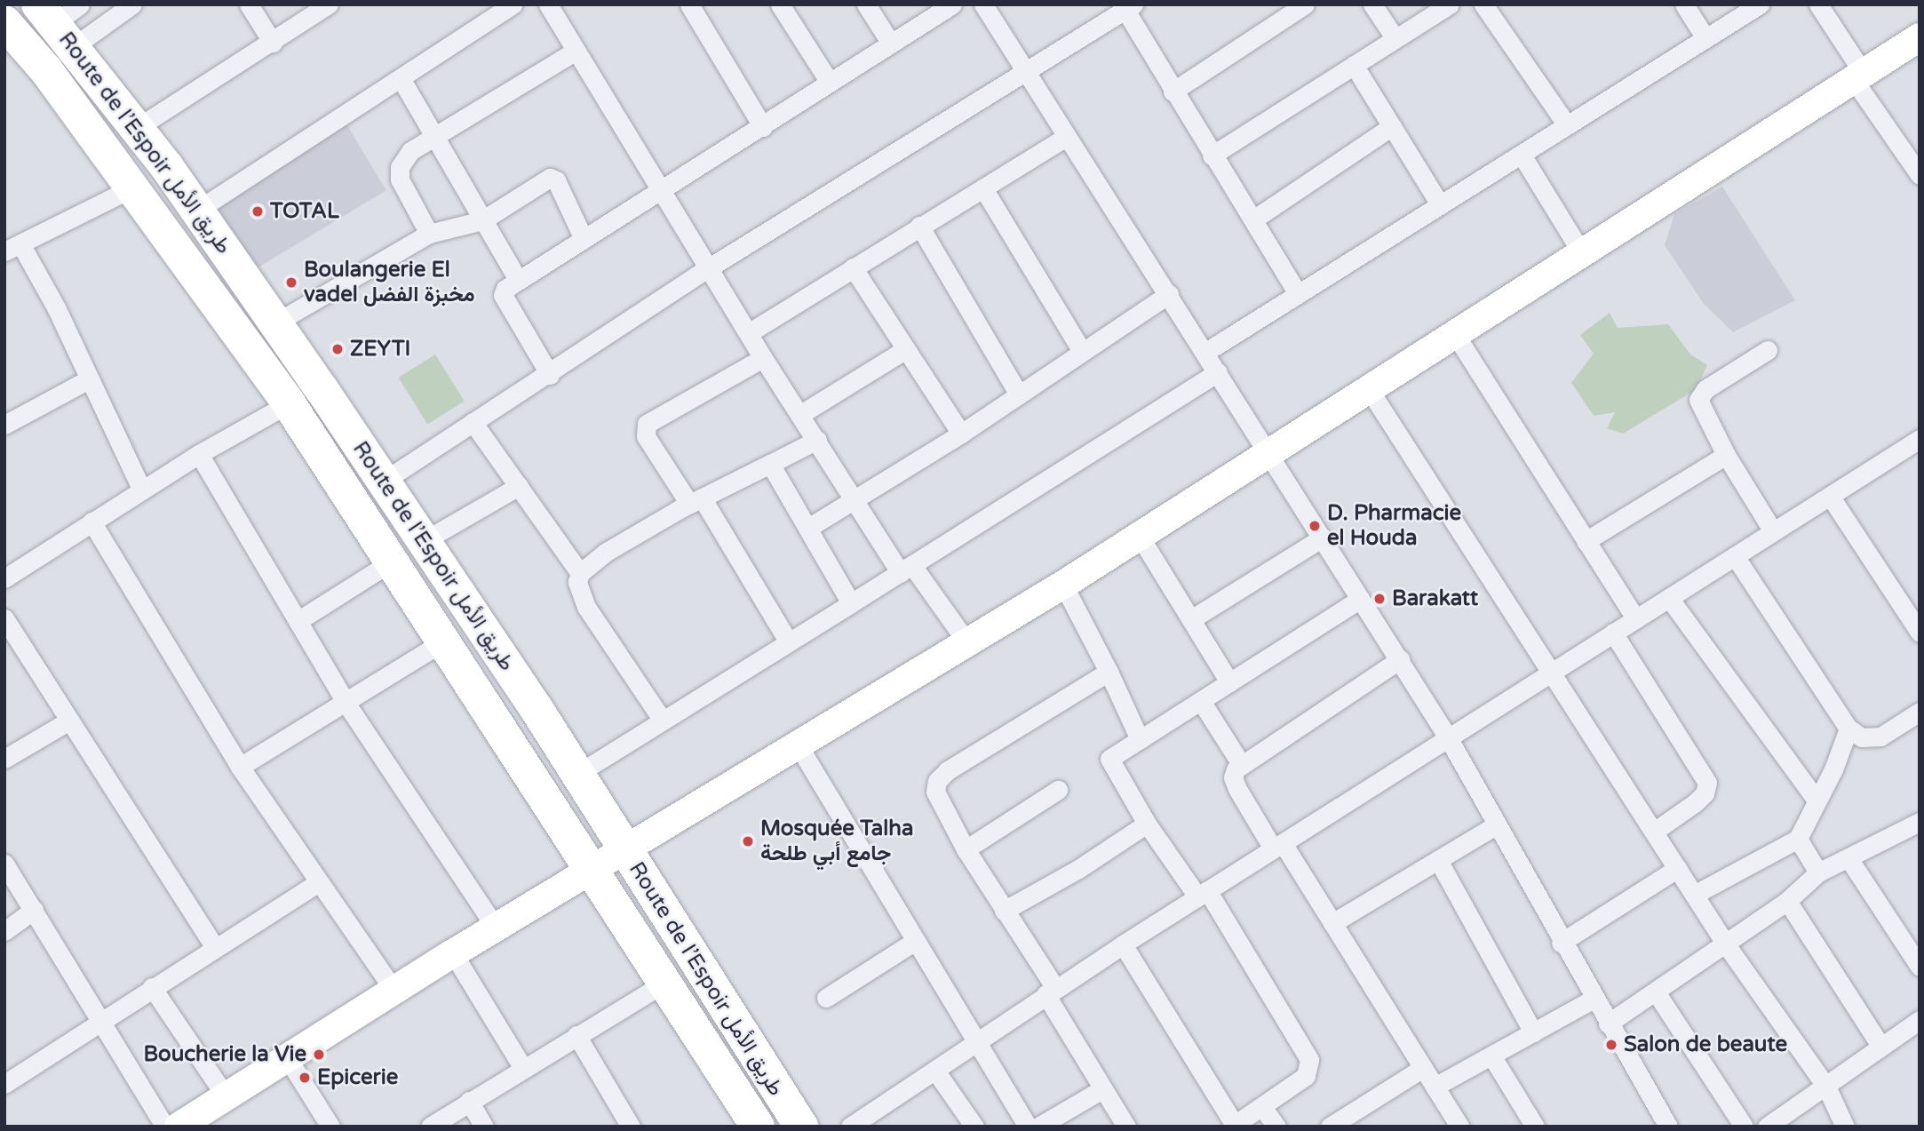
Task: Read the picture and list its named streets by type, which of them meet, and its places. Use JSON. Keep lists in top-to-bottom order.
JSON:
{
  "streets": {
    "highway": ["Route de l’Espoir طريق الأمل"]
  },
  "places": [
    "TOTAL",
    "Boulangerie El vadel مخبزة الفضل",
    "ZEYTI",
    "D. Pharmacie el Houda",
    "Barakatt",
    "Mosquée Talha جامع أبي طلحة",
    "Salon de beaute",
    "Boucherie la Vie",
    "Epicerie"
  ]
}
